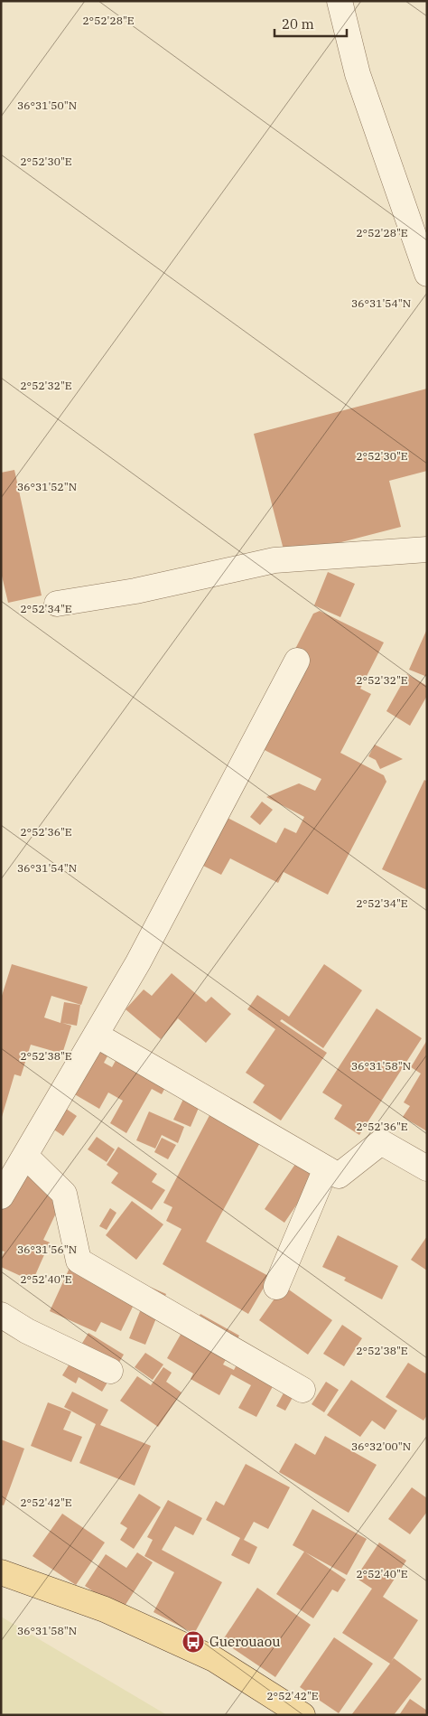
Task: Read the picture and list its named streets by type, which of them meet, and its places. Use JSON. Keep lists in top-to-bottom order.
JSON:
{
  "places": {
    "bus stop": ["Guerouaou"]
  },
  "scale_bar": "20 m",
  "coordinates": [
    "2°52'28\"E",
    "36°31'50\"N",
    "2°52'30\"E",
    "36°31'54\"N",
    "2°52'32\"E",
    "36°31'52\"N",
    "2°52'34\"E",
    "2°52'36\"E",
    "2°52'38\"E",
    "36°31'58\"N",
    "36°31'56\"N",
    "2°52'40\"E",
    "36°32'00\"N",
    "2°52'42\"E"
  ]
}
